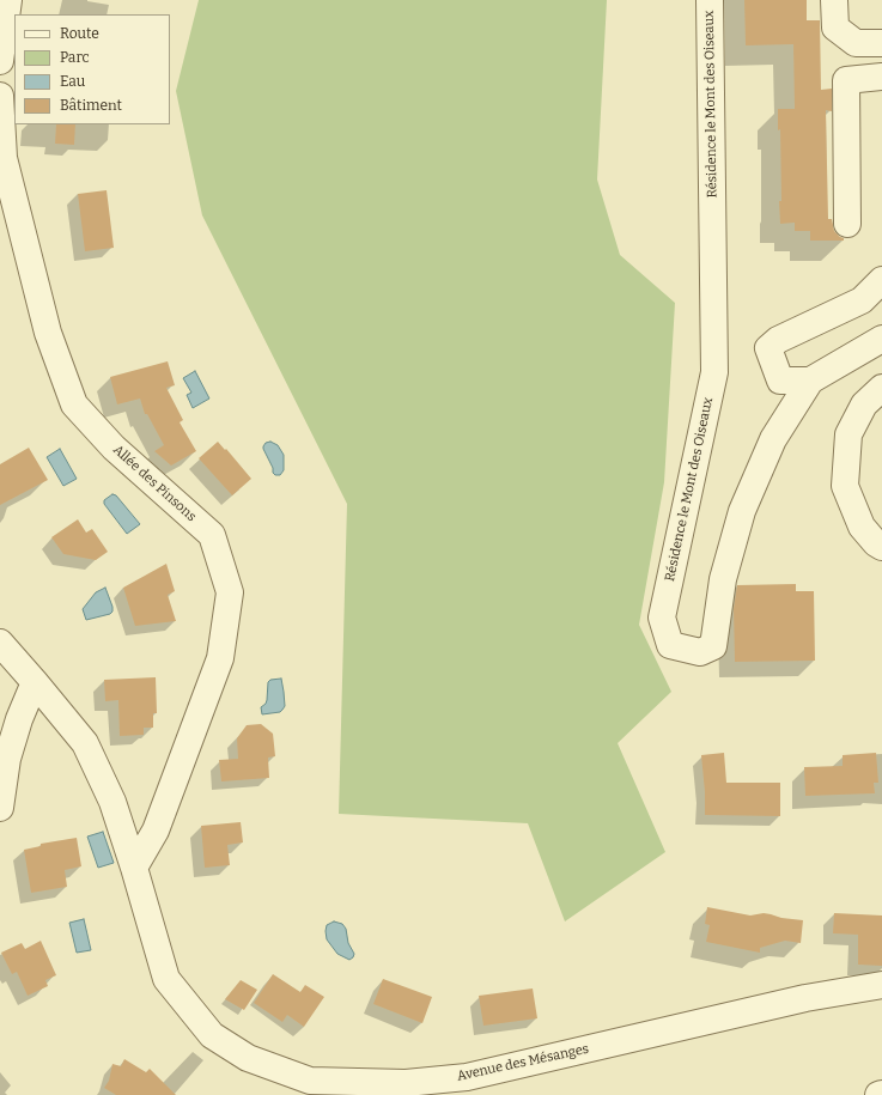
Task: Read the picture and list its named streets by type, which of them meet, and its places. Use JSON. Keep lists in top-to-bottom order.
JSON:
{
  "streets": {
    "street": ["Résidence le Mont des Oiseaux", "Allée des Pinsons", "Avenue des Mésanges"]
  },
  "crossings": [
    ["Allée des Pinsons", "Avenue des Mésanges"]
  ],
  "legend": [
    "Route",
    "Parc",
    "Eau",
    "Bâtiment"
  ]
}
